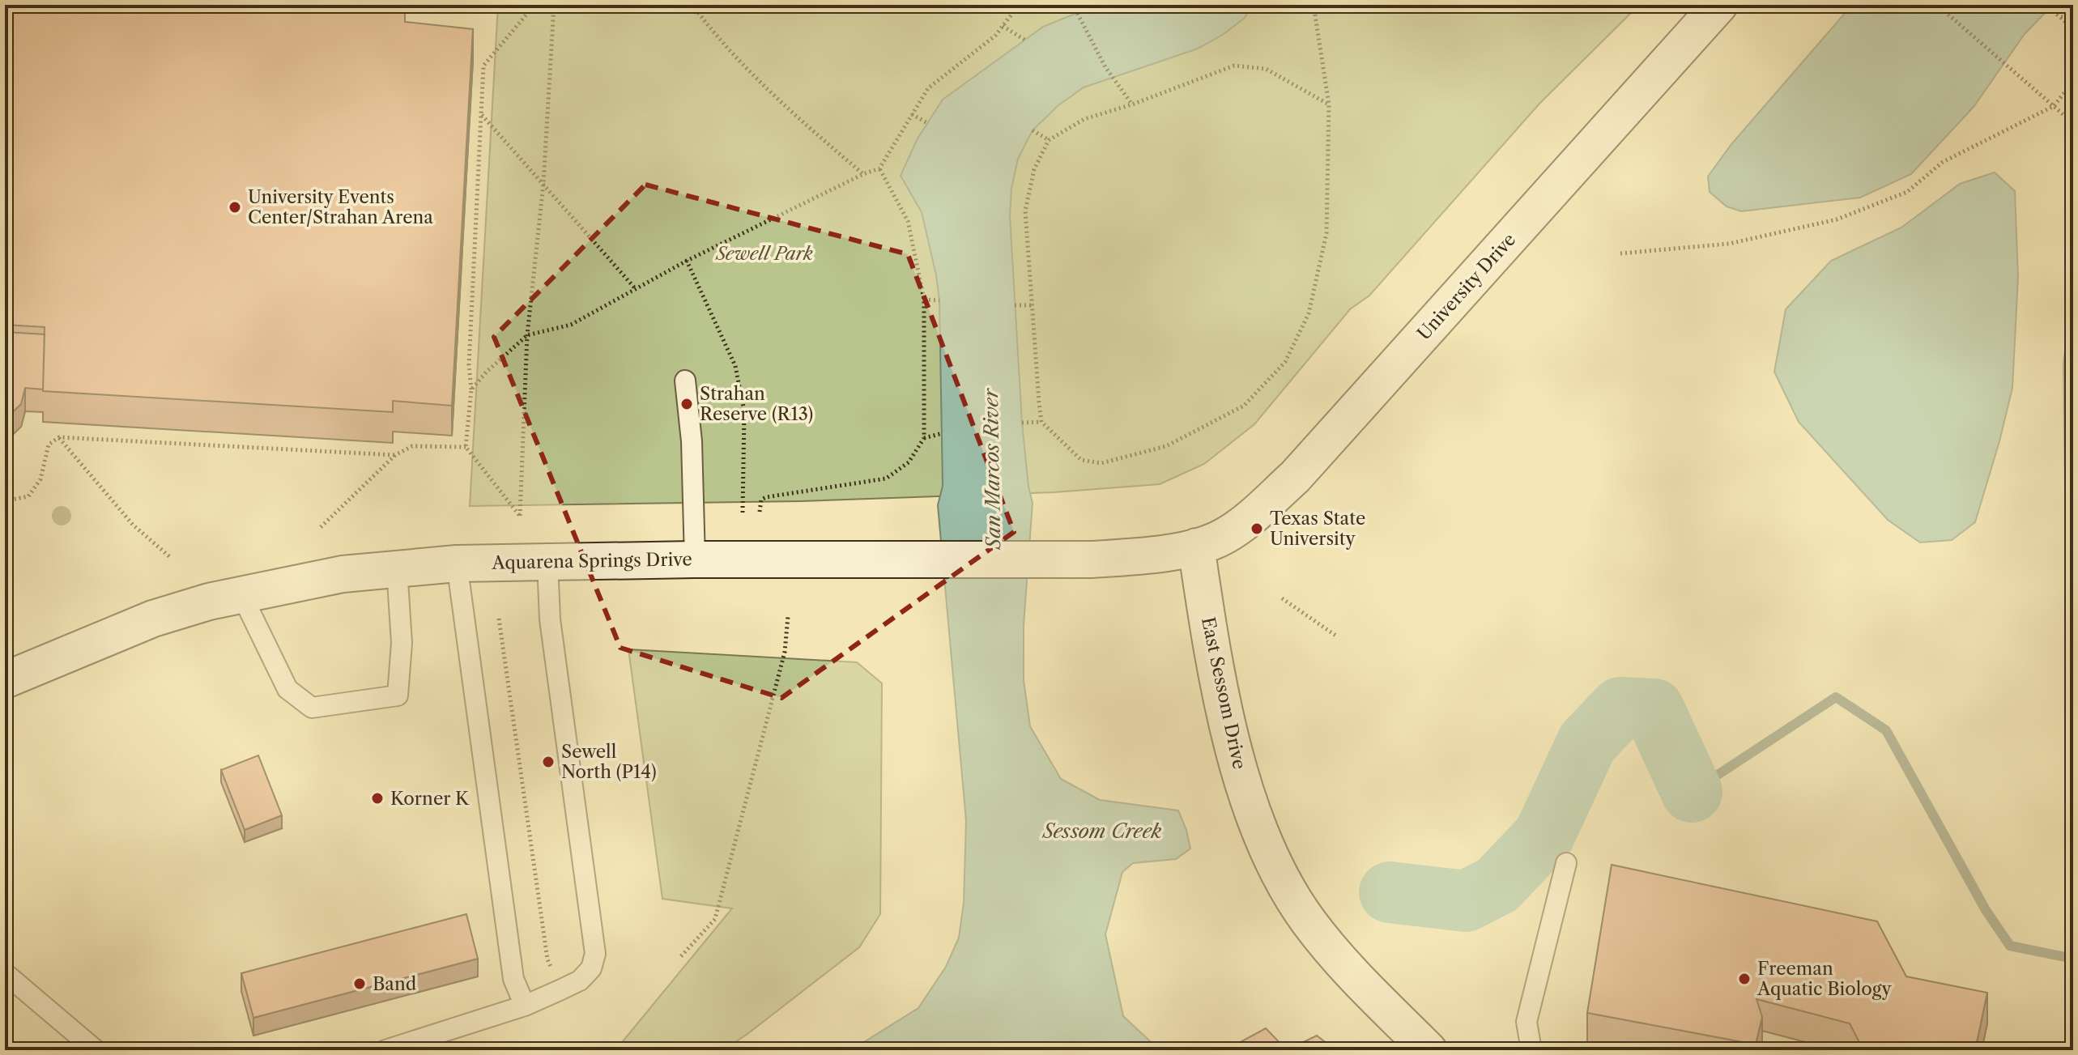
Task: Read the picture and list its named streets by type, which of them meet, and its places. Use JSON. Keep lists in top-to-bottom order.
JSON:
{
  "streets": {
    "main road": ["University Drive", "Aquarena Springs Drive", "East Sessom Drive"]
  },
  "crossings": [
    ["University Drive", "Aquarena Springs Drive"],
    ["University Drive", "East Sessom Drive"],
    ["Aquarena Springs Drive", "East Sessom Drive"]
  ],
  "water": ["San Marcos River", "Sessom Creek"],
  "parks": ["Sewell Park"],
  "places": [
    "University Events Center/Strahan Arena",
    "Strahan Reserve (R13)",
    "Texas State University",
    "Sewell North (P14)",
    "Korner K",
    "Freeman Aquatic Biology",
    "Band"
  ]
}
